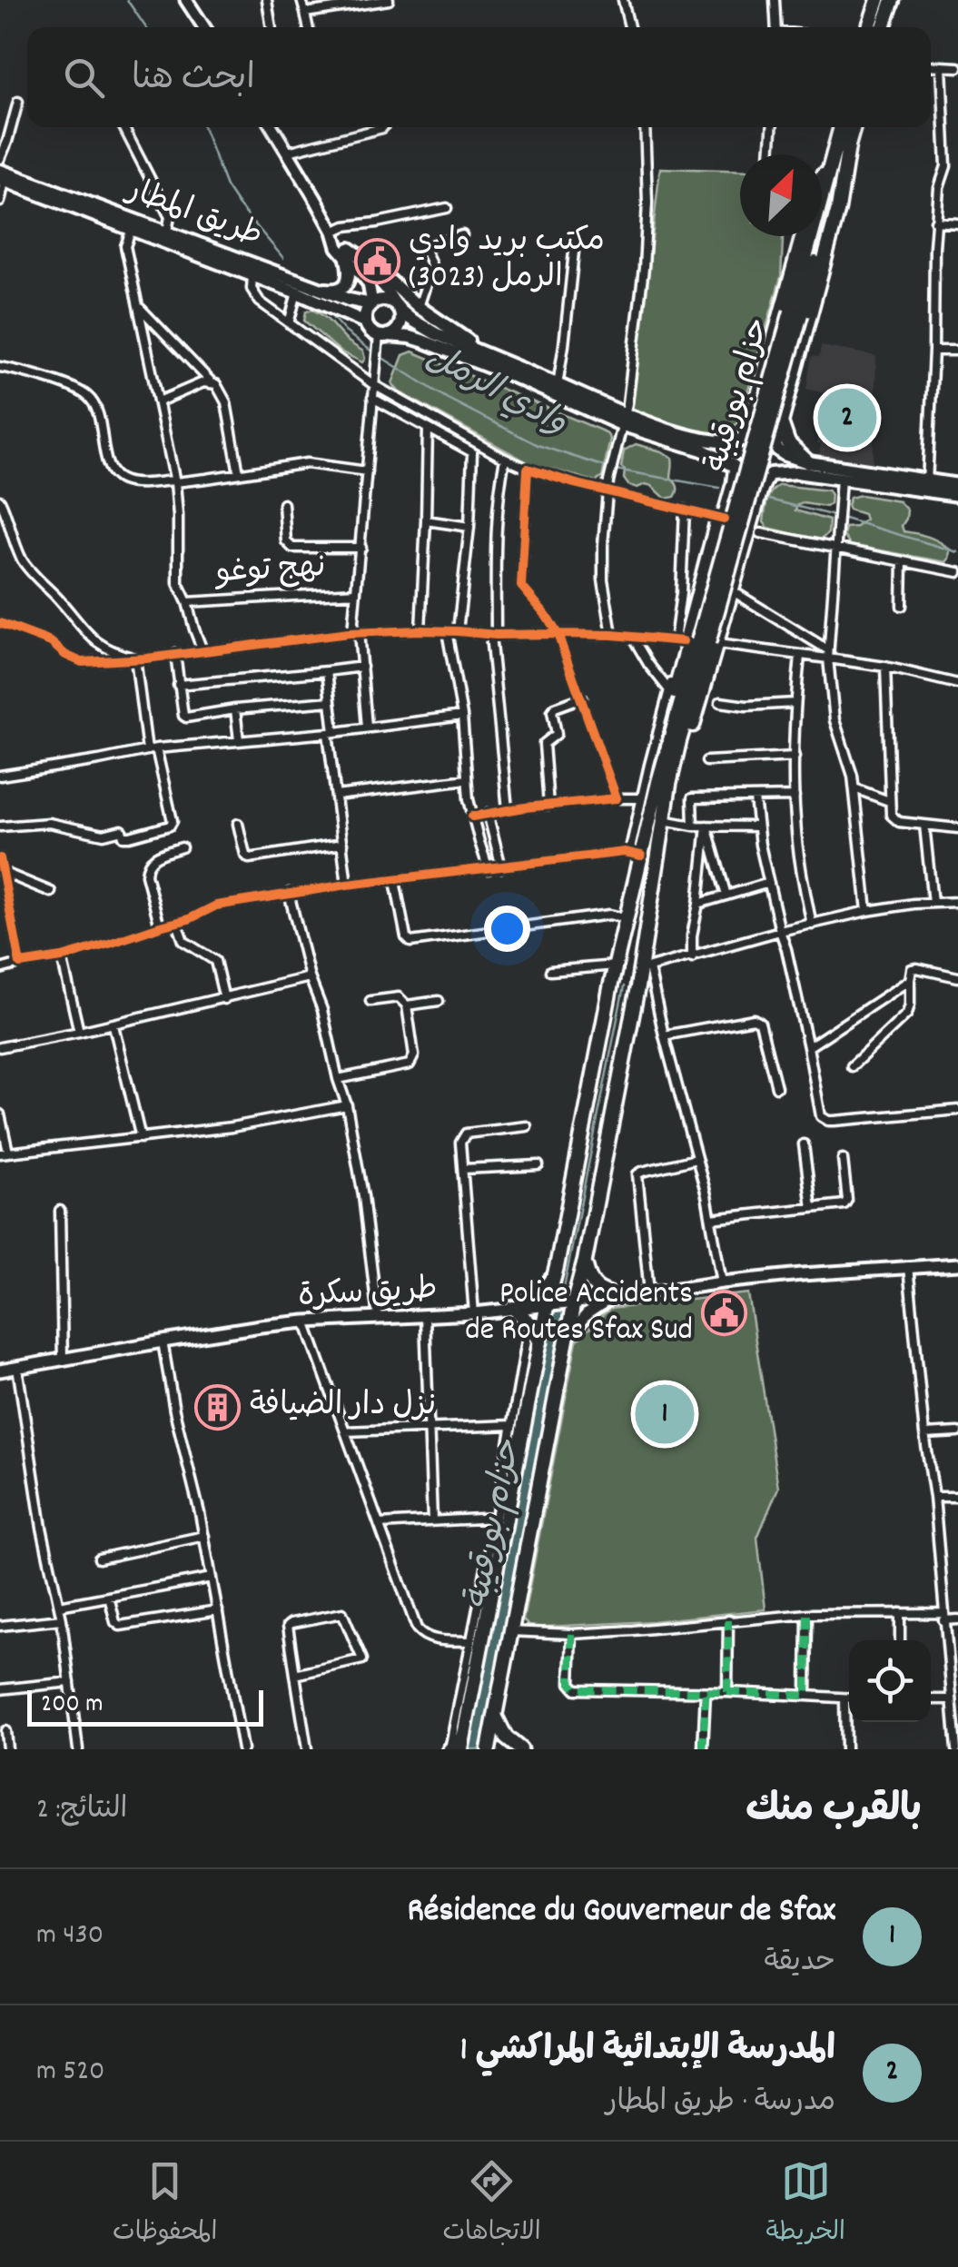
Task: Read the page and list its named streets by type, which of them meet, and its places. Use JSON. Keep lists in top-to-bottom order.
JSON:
{
  "streets": {
    "highway": ["حزام بورقيبة"],
    "main road": ["طريق المطار", "طريق سكرة"],
    "street": ["نهج توغو"]
  },
  "crossings": [
    ["حزام بورقيبة", "طريق سكرة"]
  ],
  "water": ["وادي الرمل", "حزام بورقيبة"],
  "places": {
    "public building": ["مكتب بريد وادي الرمل (3023)", "Police Accidents de Routes Sfax Sud"],
    "building": ["نزل دار الضيافة"]
  },
  "scale_bar": "200 m",
  "north": "top right",
  "page": {
    "search": "ابحث هنا",
    "pins": ["2", "1"],
    "scale": "200 m",
    "heading": ["بالقرب منك", "النتائج: 2"],
    "list": [
      {
        "mark": "1",
        "name": "Résidence du Gouverneur de Sfax",
        "note": "حديقة",
        "value": "430 m"
      },
      {
        "mark": "2",
        "name": "المدرسة الإبتدائية المراكشي 1",
        "note": "مدرسة · طريق المطار",
        "value": "520 m"
      }
    ],
    "nav": ["الخريطة", "الاتجاهات", "المحفوظات"]
  }
}
